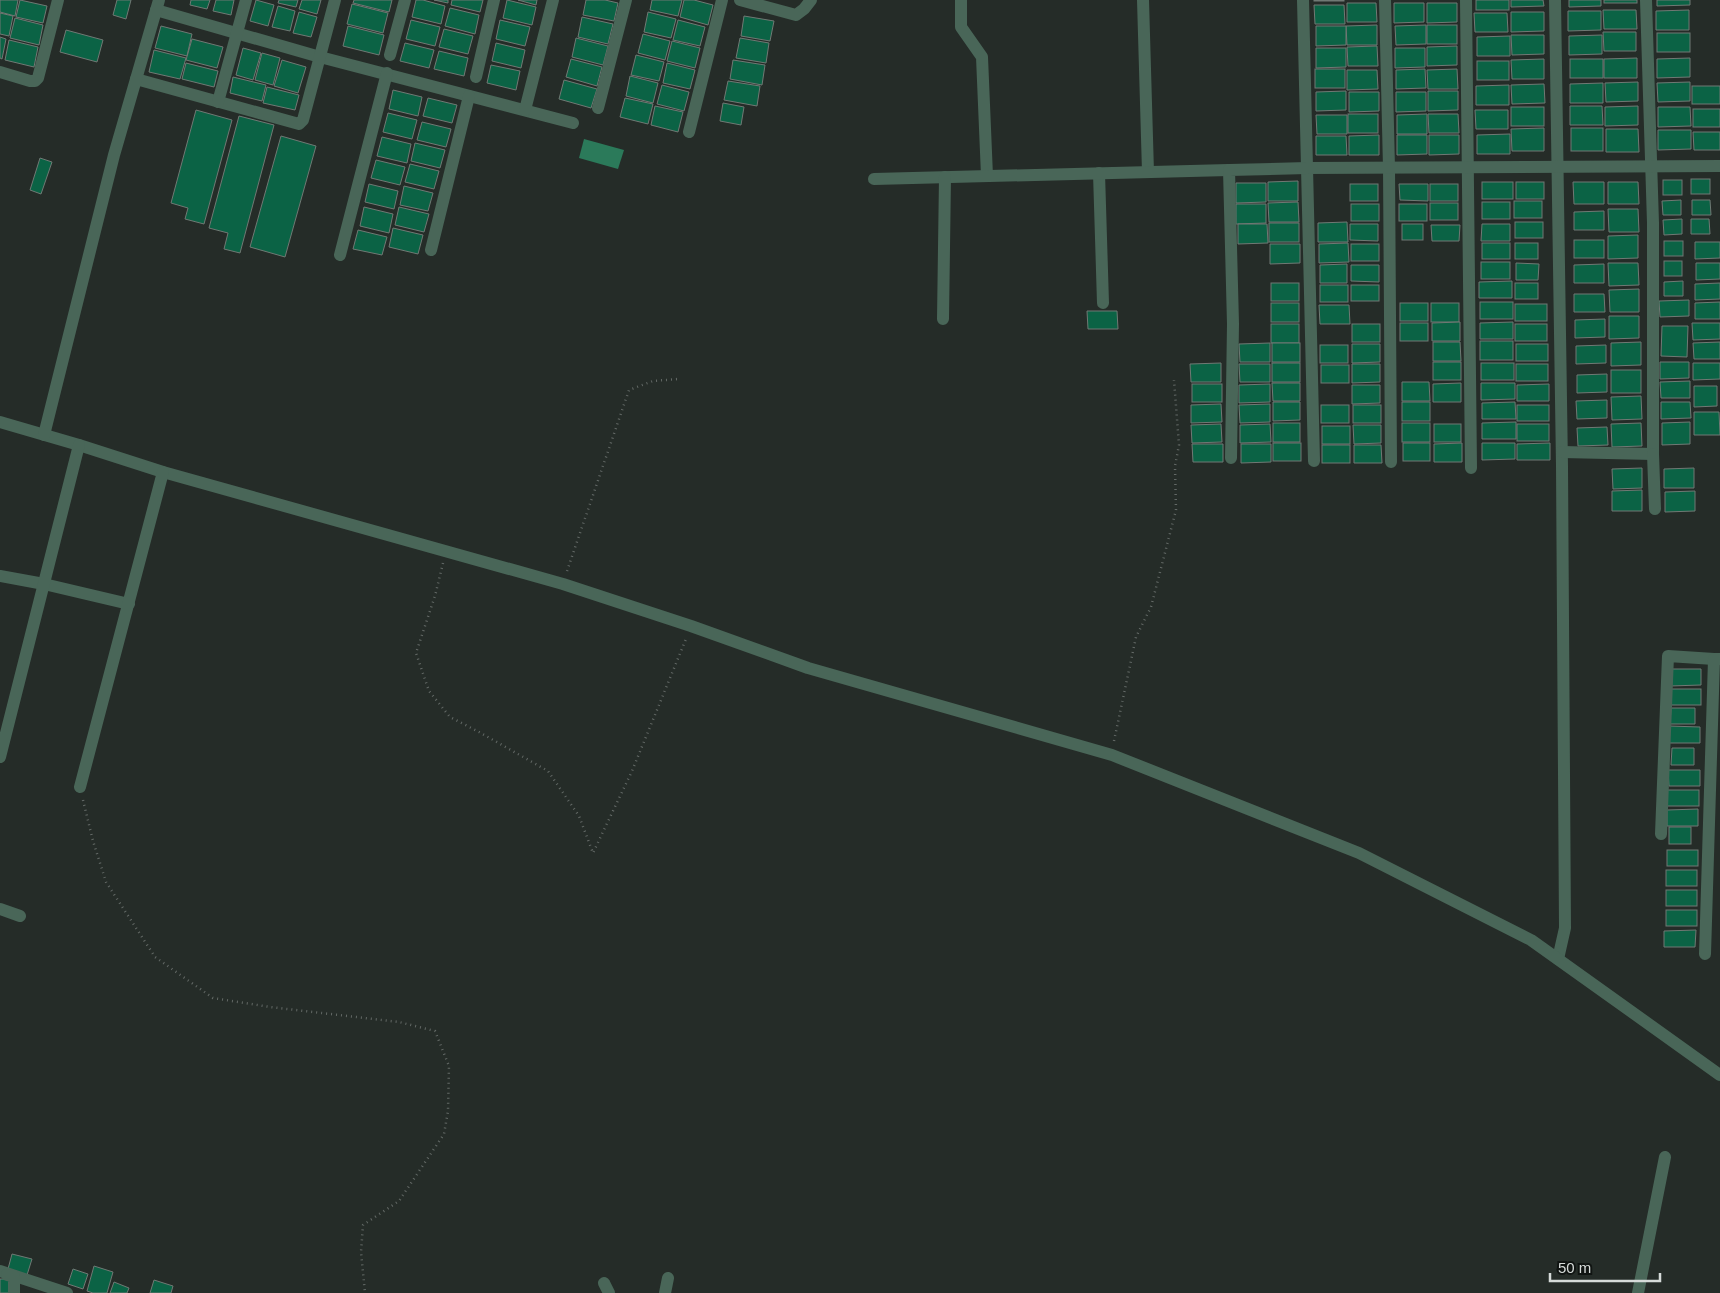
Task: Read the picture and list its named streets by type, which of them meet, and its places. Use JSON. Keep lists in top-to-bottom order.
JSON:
{
  "scale_bar": "50 m"
}
